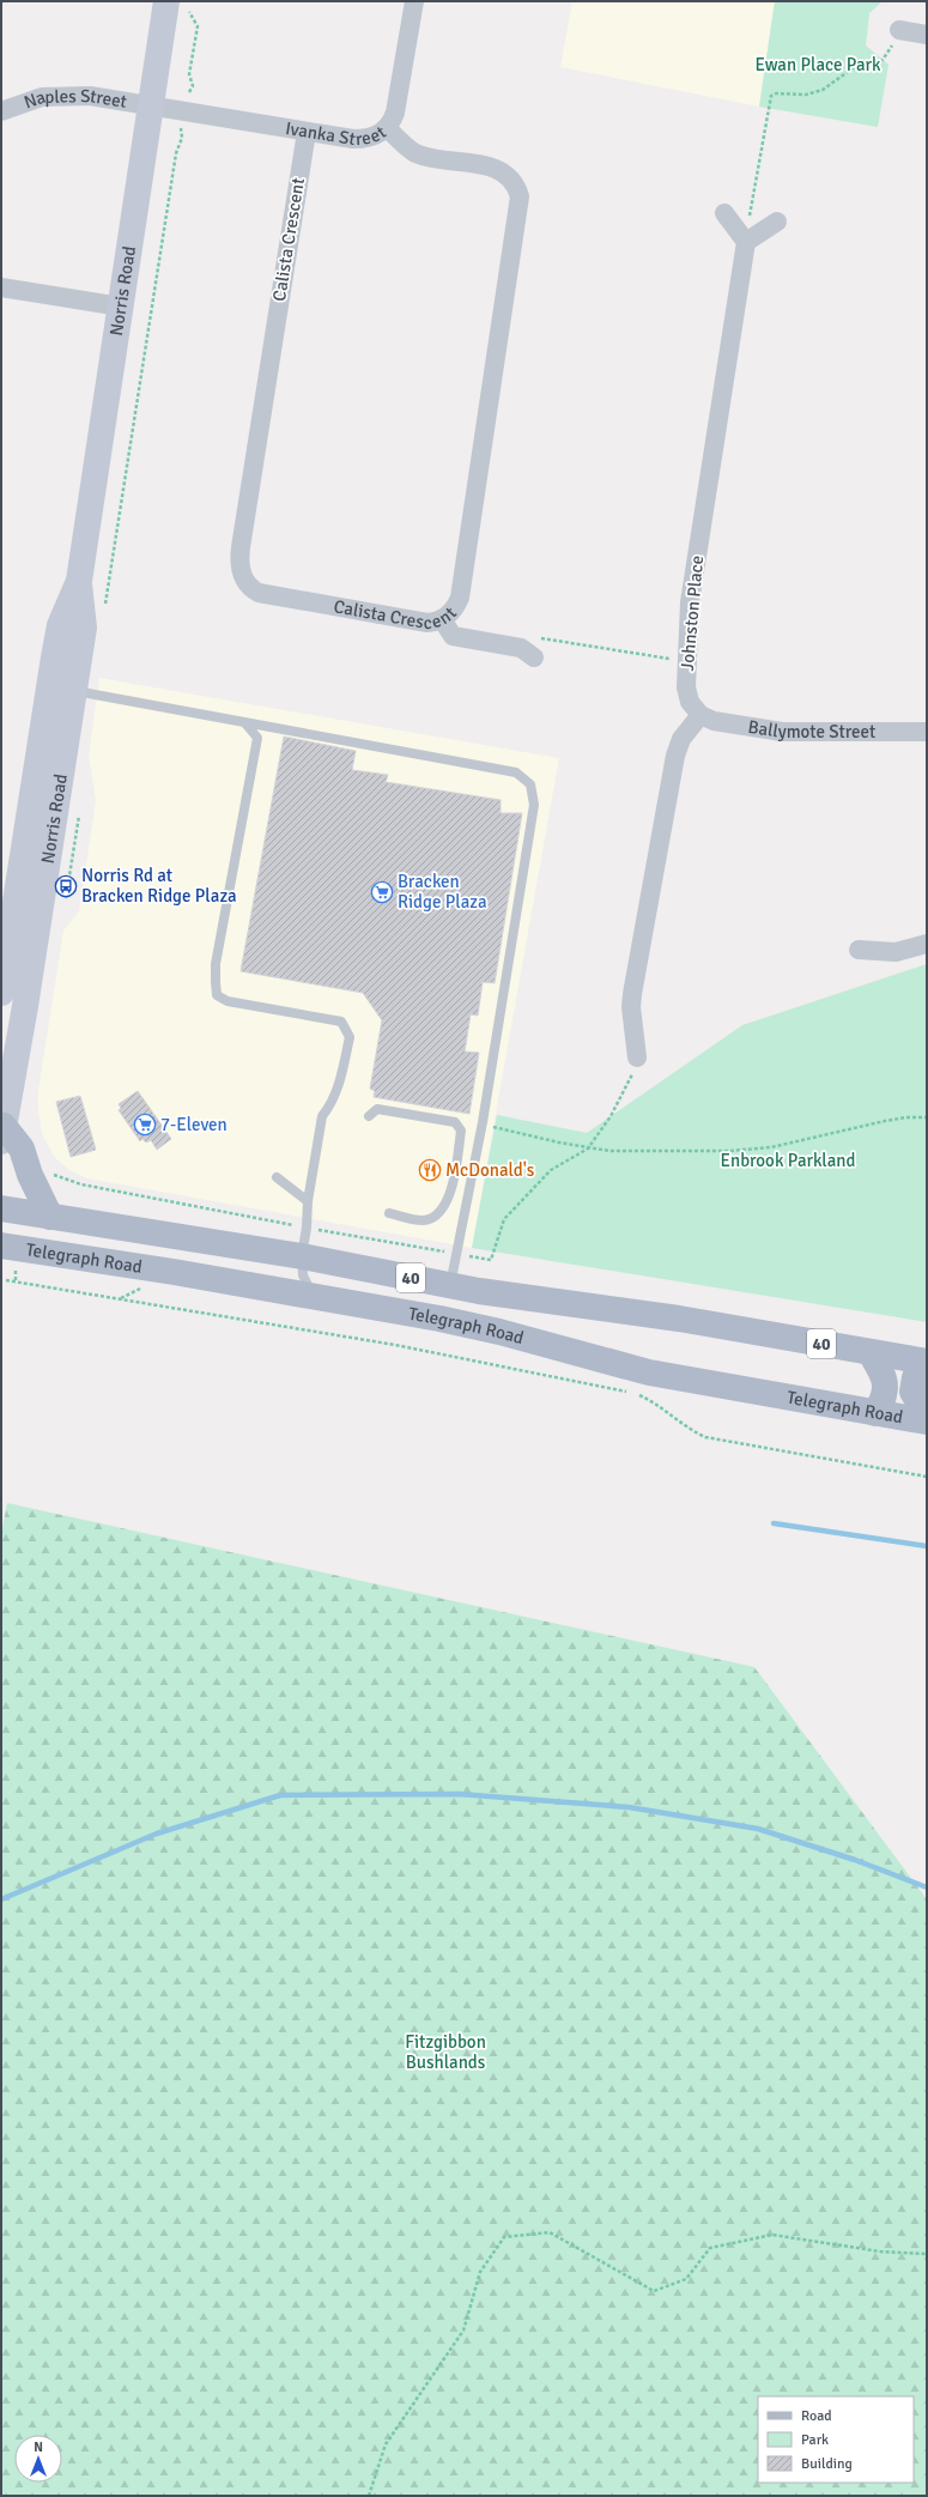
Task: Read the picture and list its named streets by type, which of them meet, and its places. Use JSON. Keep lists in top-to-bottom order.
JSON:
{
  "streets": {
    "main road": ["Norris Road", "Telegraph Road", "40"],
    "street": [
      "Naples Street",
      "Ivanka Street",
      "Calista Crescent",
      "Johnston Place",
      "Ballymote Street"
    ]
  },
  "crossings": [
    ["Naples Street", "Ivanka Street"],
    ["Naples Street", "Norris Road"],
    ["Ivanka Street", "Calista Crescent"],
    ["Ivanka Street", "Norris Road"],
    ["Johnston Place", "Ballymote Street"]
  ],
  "parks": ["Ewan Place Park", "Enbrook Parkland", "Fitzgibbon Bushlands"],
  "places": {
    "bus stop": ["Norris Rd at Bracken Ridge Plaza"],
    "supermarket": ["Bracken Ridge Plaza", "7-Eleven"],
    "restaurant": ["McDonald's"]
  },
  "legend": ["Road", "Park", "Building"],
  "north": "top"
}
